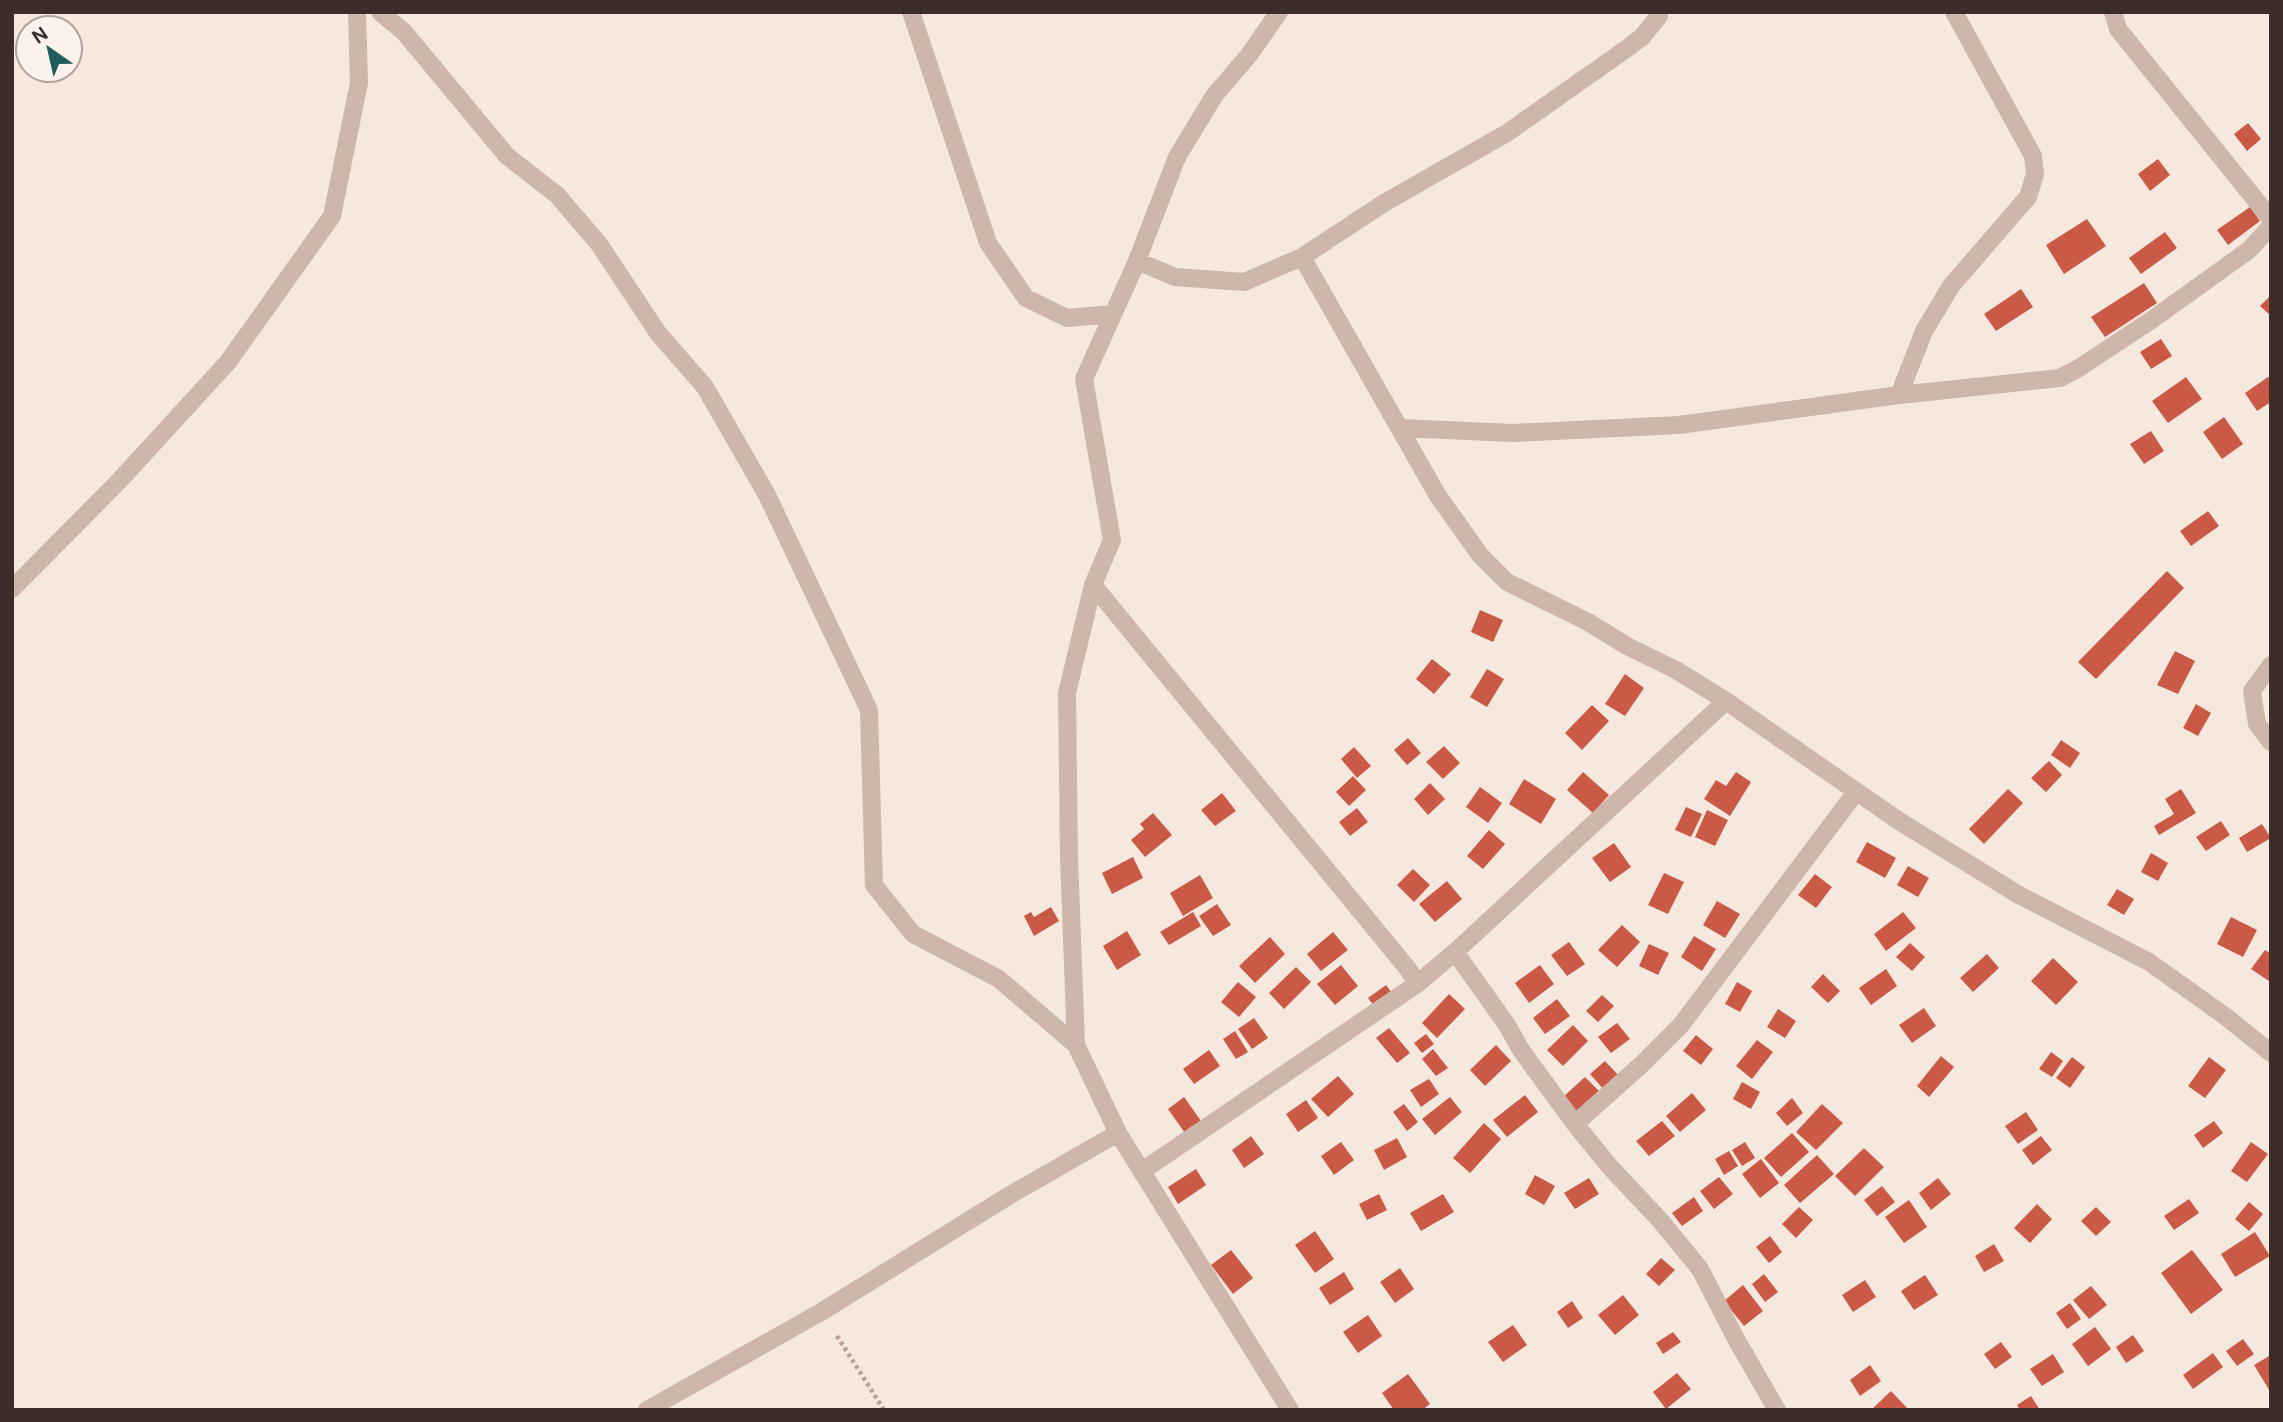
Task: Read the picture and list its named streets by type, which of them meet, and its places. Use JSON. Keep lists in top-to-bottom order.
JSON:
{
  "north": "top left"
}
